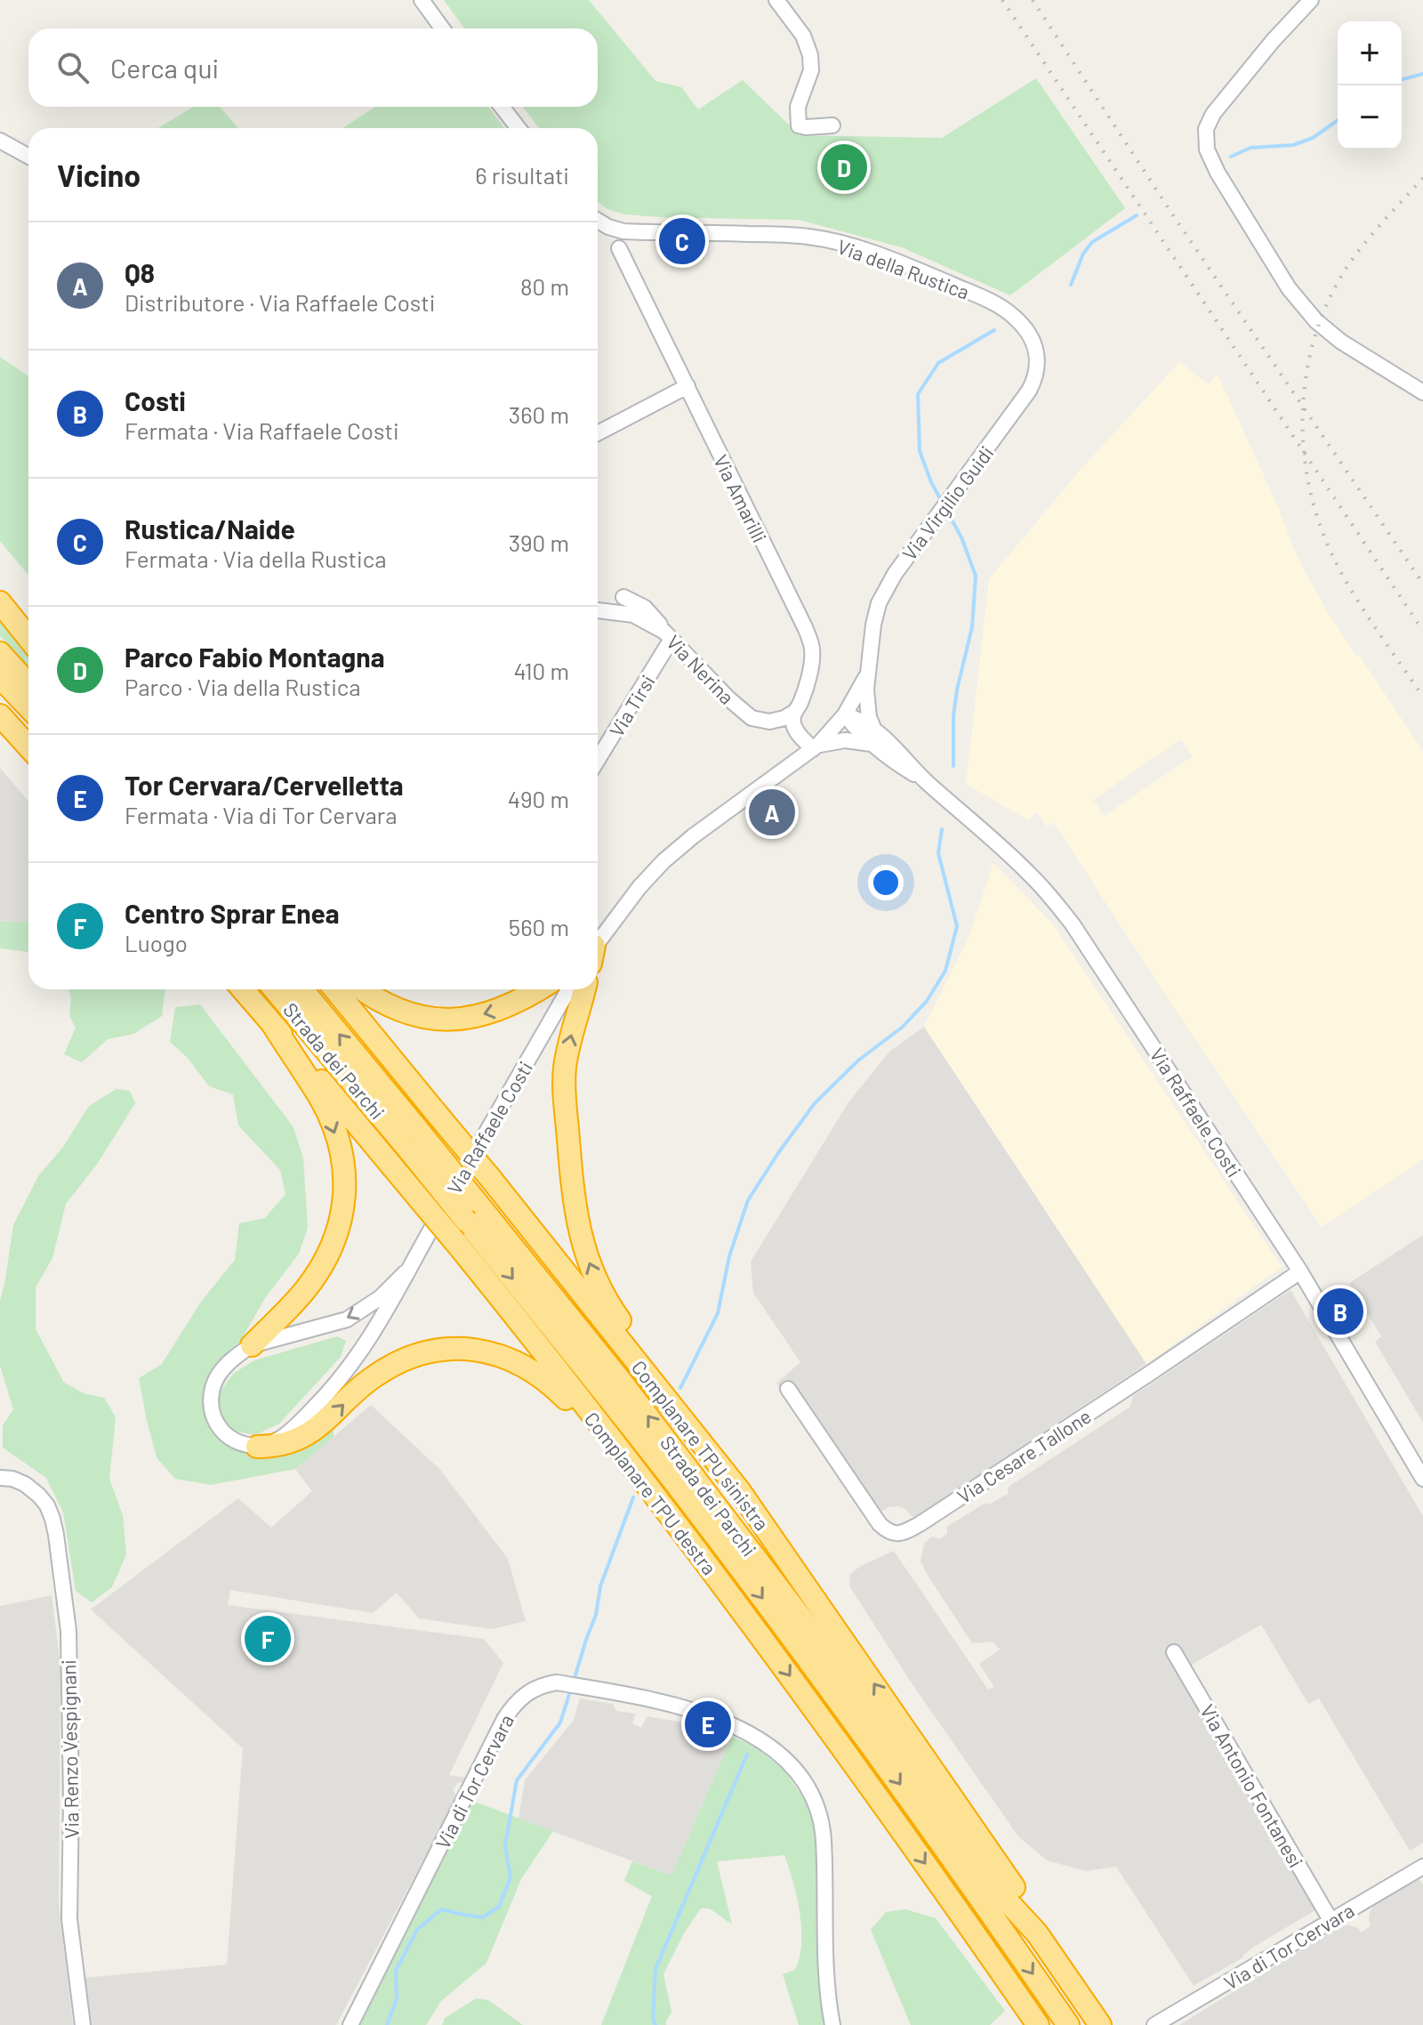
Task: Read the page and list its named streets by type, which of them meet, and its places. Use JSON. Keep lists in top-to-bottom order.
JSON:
{
  "streets": {
    "highway": ["Strada dei Parchi", "Complanare TPU sinistra", "Complanare TPU destra"],
    "street": [
      "Via della Rustica",
      "Via Amarilli",
      "Via Virgilio Guidi",
      "Via Nerina",
      "Via Tirsi",
      "Via Raffaele Costi",
      "Via Cesare Tallone",
      "Via Renzo Vespignani",
      "Via di Tor Cervara",
      "Via Antonio Fontanesi"
    ]
  },
  "crossings": [
    ["Via della Rustica", "Via Virgilio Guidi"],
    ["Via Amarilli", "Via Nerina"],
    ["Via Virgilio Guidi", "Via Raffaele Costi"],
    ["Via Nerina", "Via Tirsi"],
    ["Strada dei Parchi", "Complanare TPU sinistra"],
    ["Via Raffaele Costi", "Via Cesare Tallone"],
    ["Via di Tor Cervara", "Via Antonio Fontanesi"]
  ],
  "one_way": ["Complanare TPU sinistra", "Complanare TPU destra"],
  "page": {
    "map_buttons": ["+", "−"],
    "search": "Cerca qui",
    "heading": ["Vicino", "6 risultati"],
    "pins": [
      "D",
      "C",
      "A",
      "B",
      "F",
      "E"
    ],
    "list": [
      {
        "mark": "A",
        "name": "Q8",
        "note": "Distributore · Via Raffaele Costi",
        "value": "80 m"
      },
      {
        "mark": "B",
        "name": "Costi",
        "note": "Fermata · Via Raffaele Costi",
        "value": "360 m"
      },
      {
        "mark": "C",
        "name": "Rustica/Naide",
        "note": "Fermata · Via della Rustica",
        "value": "390 m"
      },
      {
        "mark": "D",
        "name": "Parco Fabio Montagna",
        "note": "Parco · Via della Rustica",
        "value": "410 m"
      },
      {
        "mark": "E",
        "name": "Tor Cervara/Cervelletta",
        "note": "Fermata · Via di Tor Cervara",
        "value": "490 m"
      },
      {
        "mark": "F",
        "name": "Centro Sprar Enea",
        "note": "Luogo",
        "value": "560 m"
      }
    ]
  }
}
